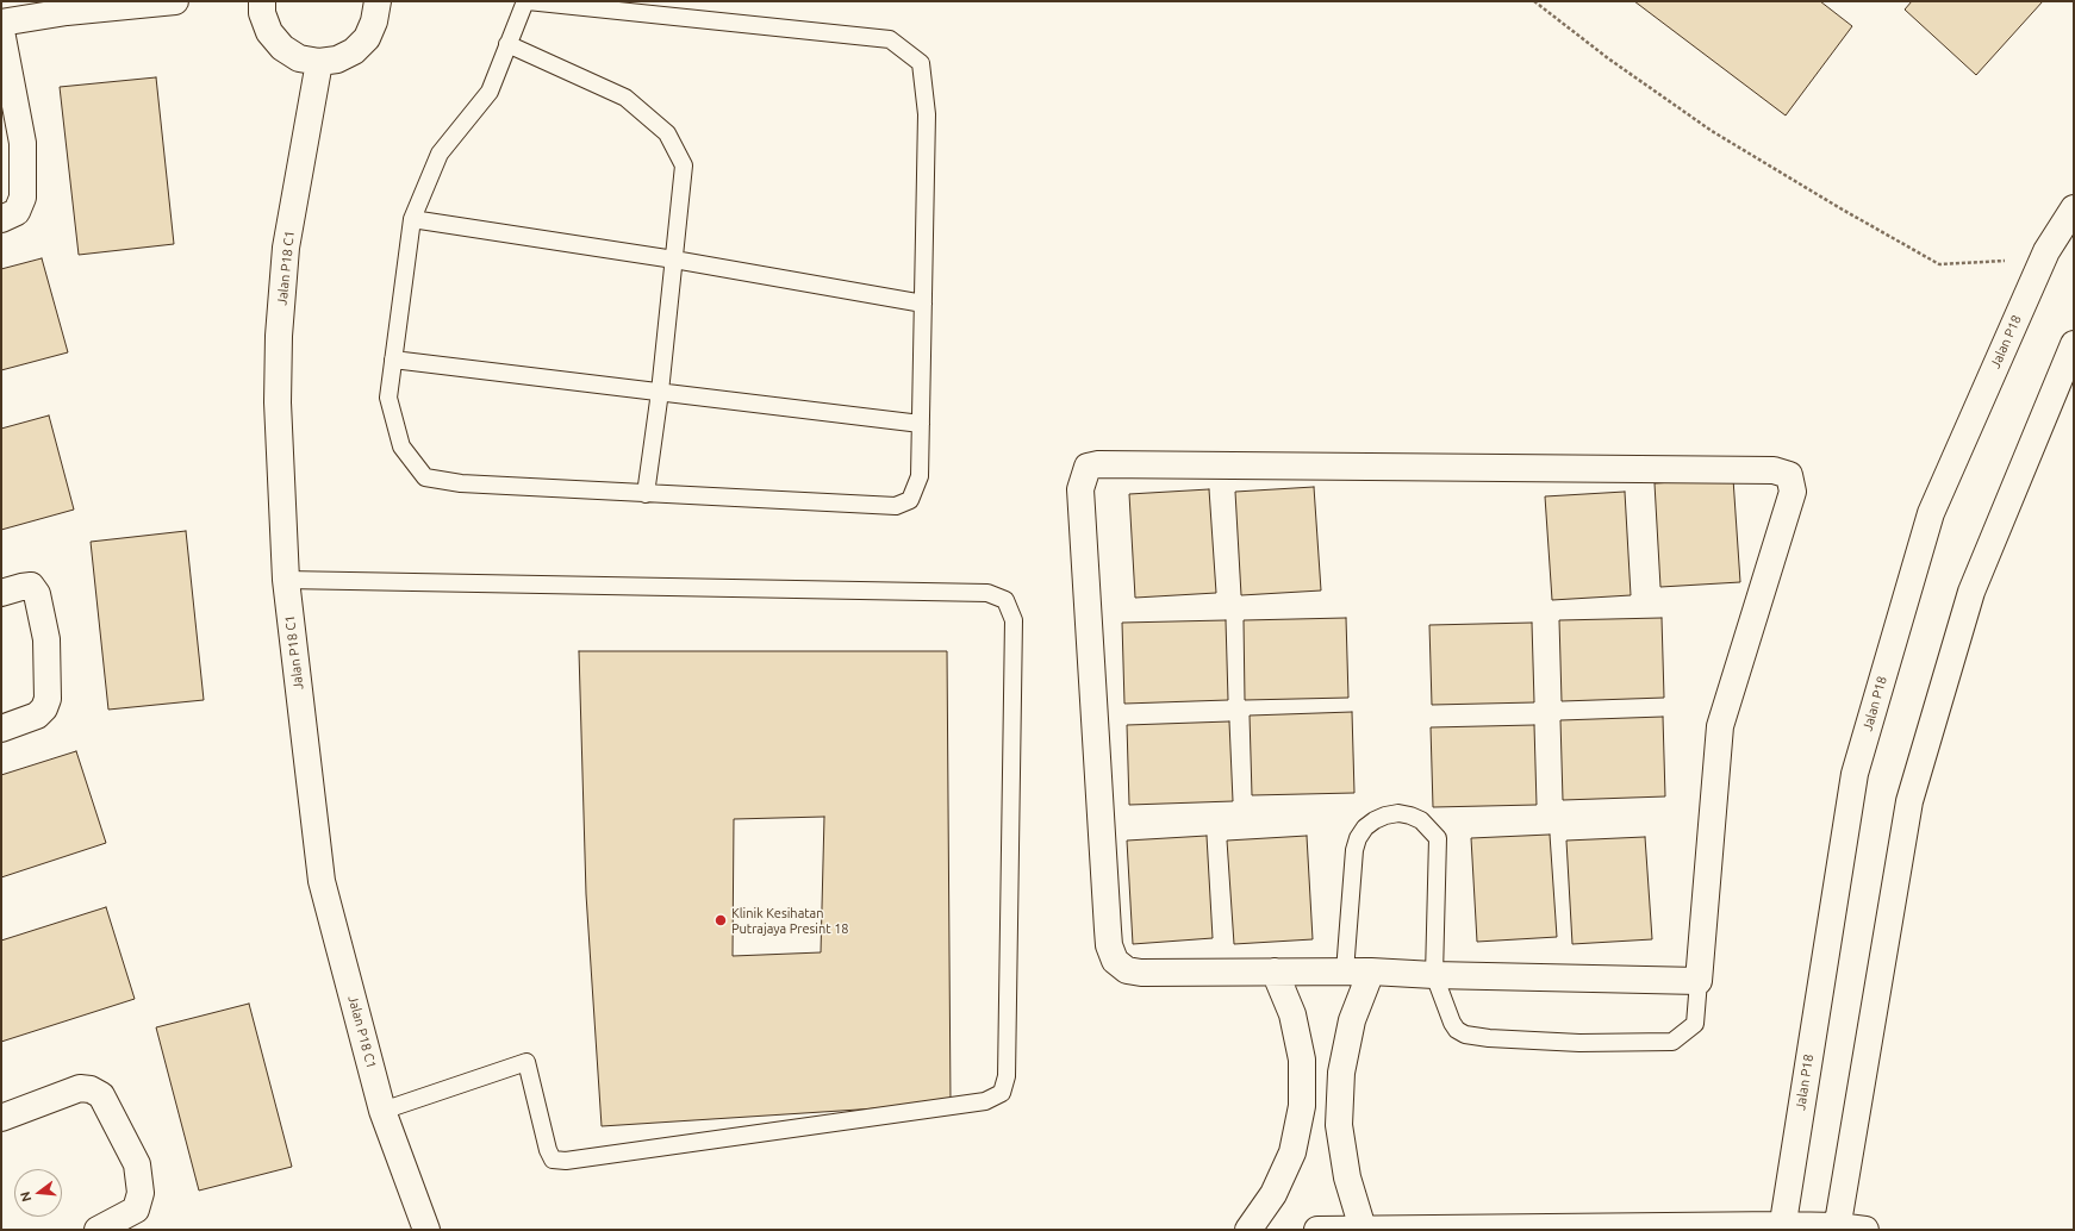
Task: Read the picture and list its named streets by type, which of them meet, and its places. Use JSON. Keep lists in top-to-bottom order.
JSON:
{
  "streets": {
    "street": ["Jalan P18 C1", "Jalan P18"]
  },
  "places": ["Klinik Kesihatan Putrajaya Presint 18"],
  "north": "left"
}
